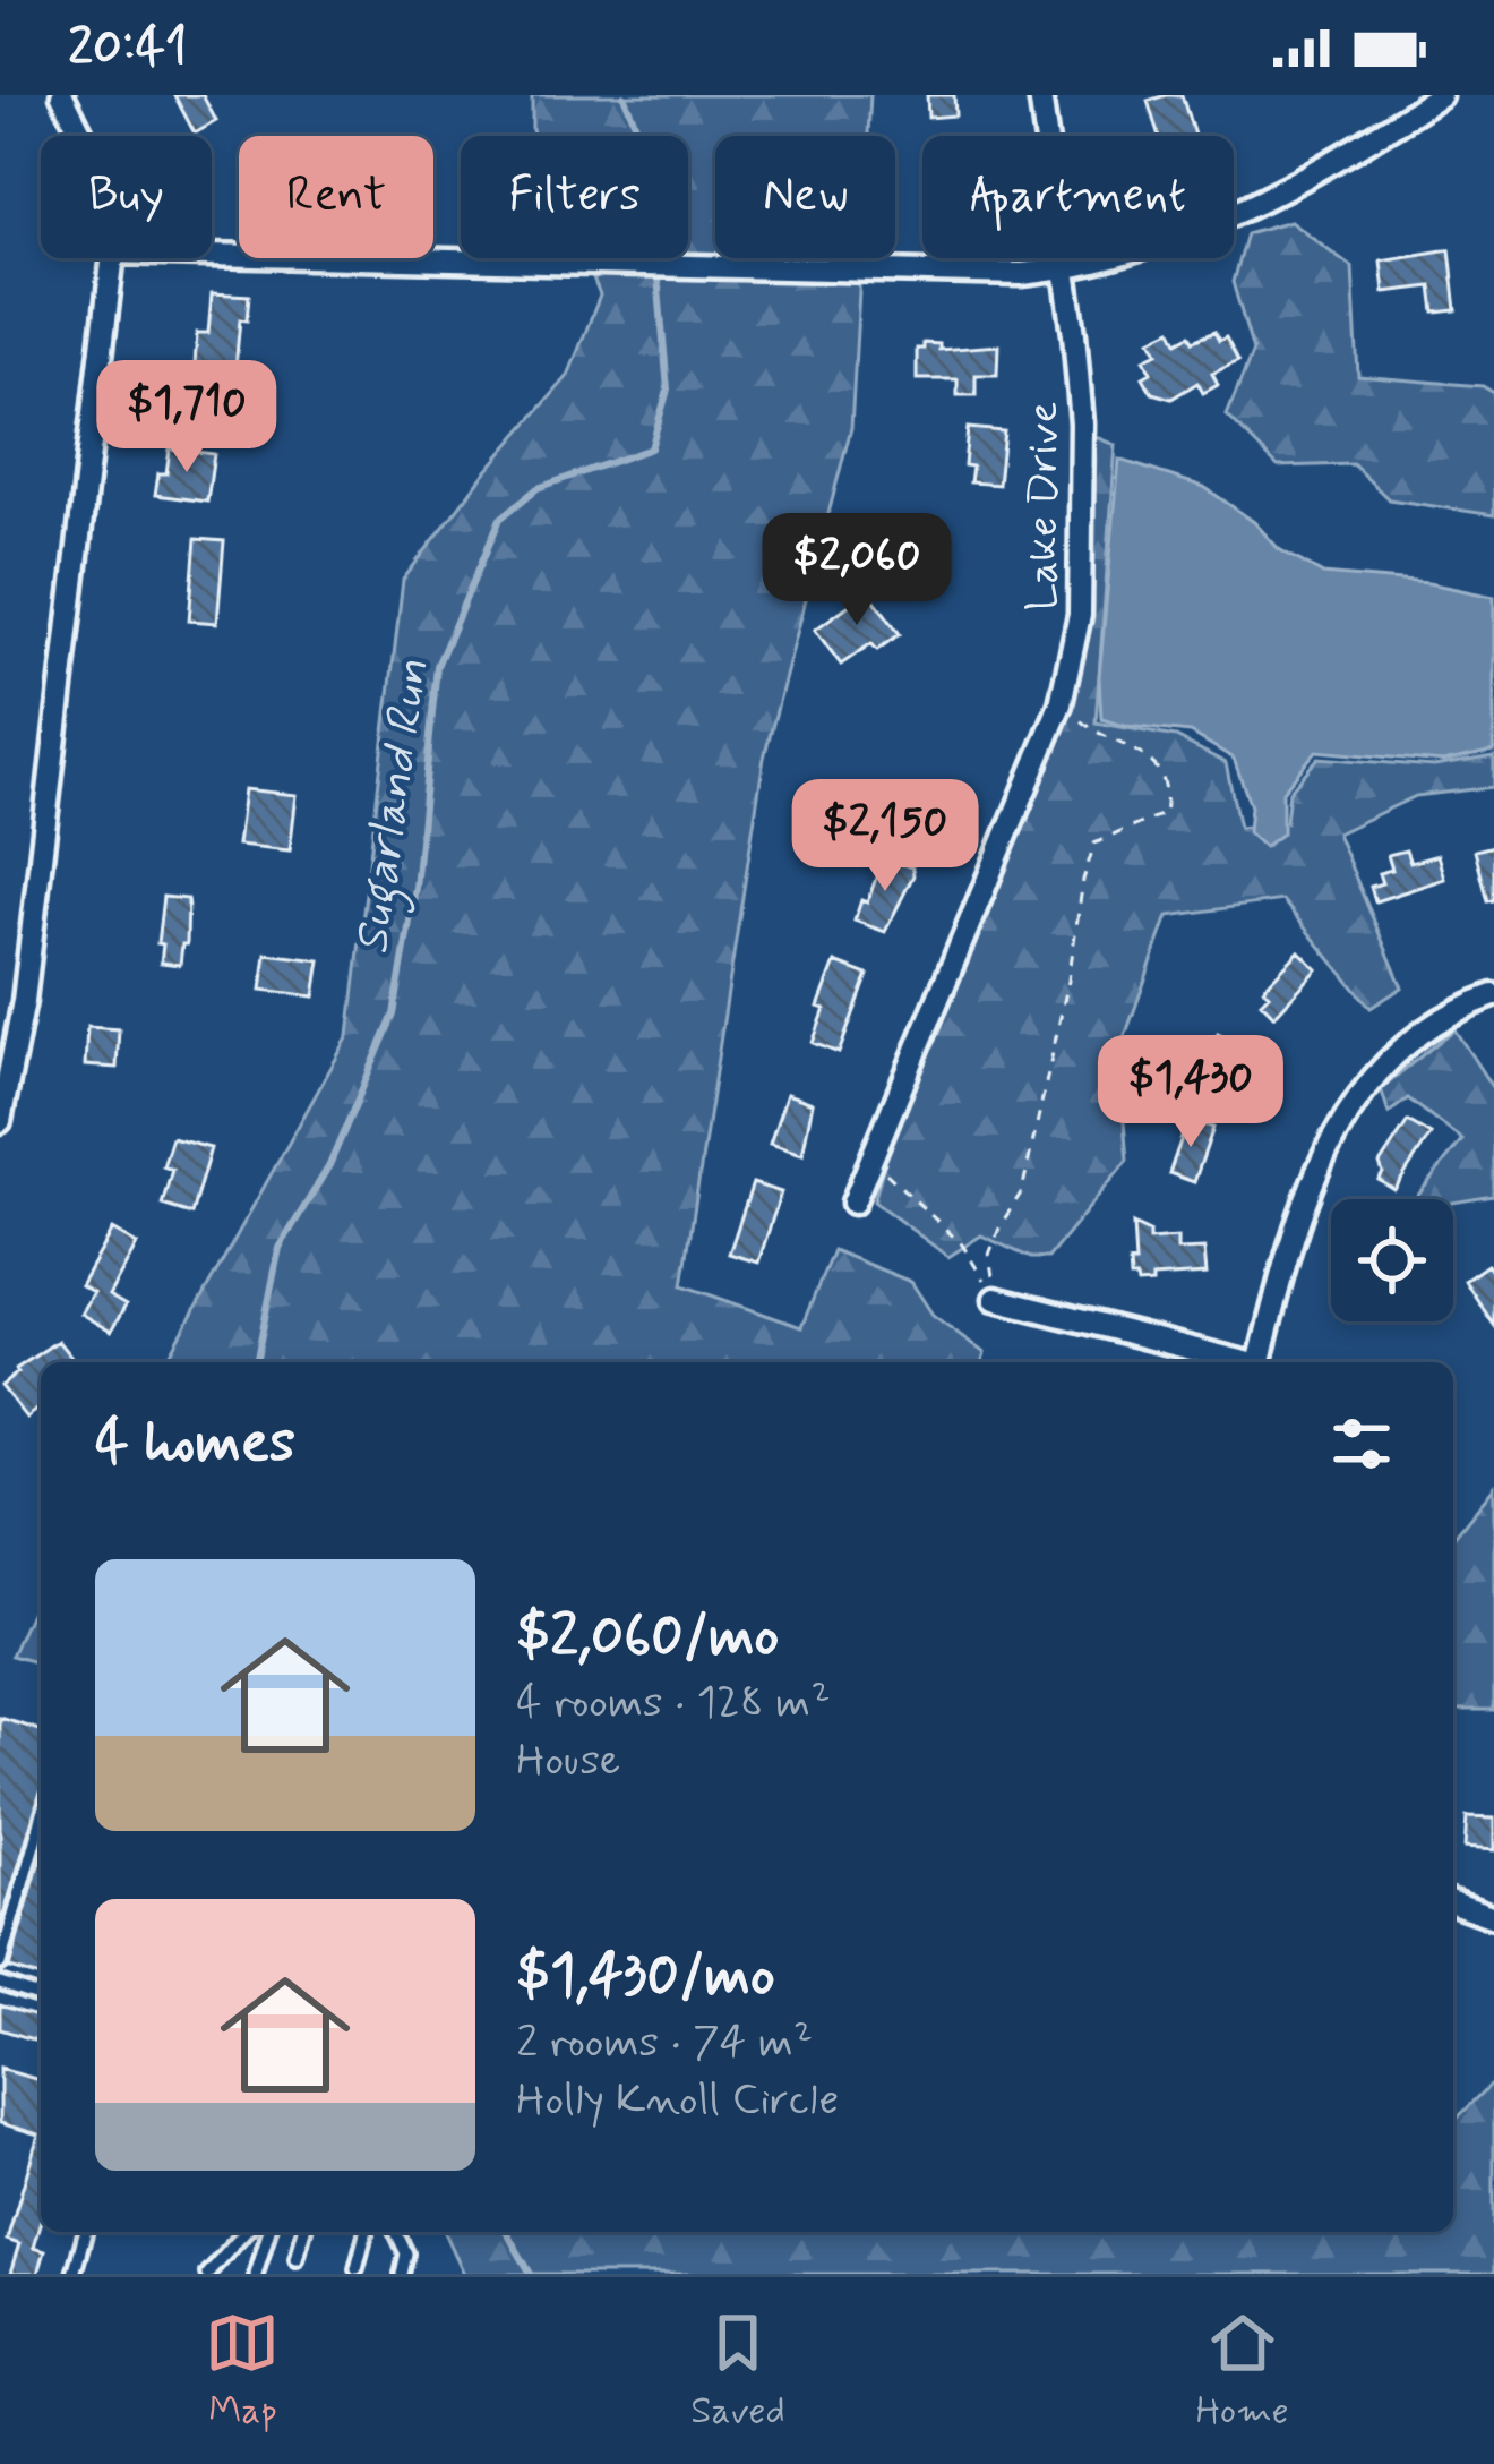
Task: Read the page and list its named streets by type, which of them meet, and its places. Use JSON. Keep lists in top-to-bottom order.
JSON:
{
  "streets": {
    "street": ["Lake Drive"]
  },
  "water": ["Sugarland Run"],
  "page": {
    "status": "20:41",
    "chip": [
      "Buy",
      "Rent",
      "Filters",
      "New",
      "Apartment"
    ],
    "price": [
      "$1,710",
      "$2,060",
      "$2,150",
      "$1,430"
    ],
    "heading": "4 homes",
    "list": [
      {
        "name": "$2,060/mo",
        "note": "4 rooms · 128 m² · House"
      },
      {
        "name": "$1,430/mo",
        "note": "2 rooms · 74 m² · Holly Knoll Circle"
      }
    ],
    "tabs": ["Map", "Saved", "Home"]
  }
}
